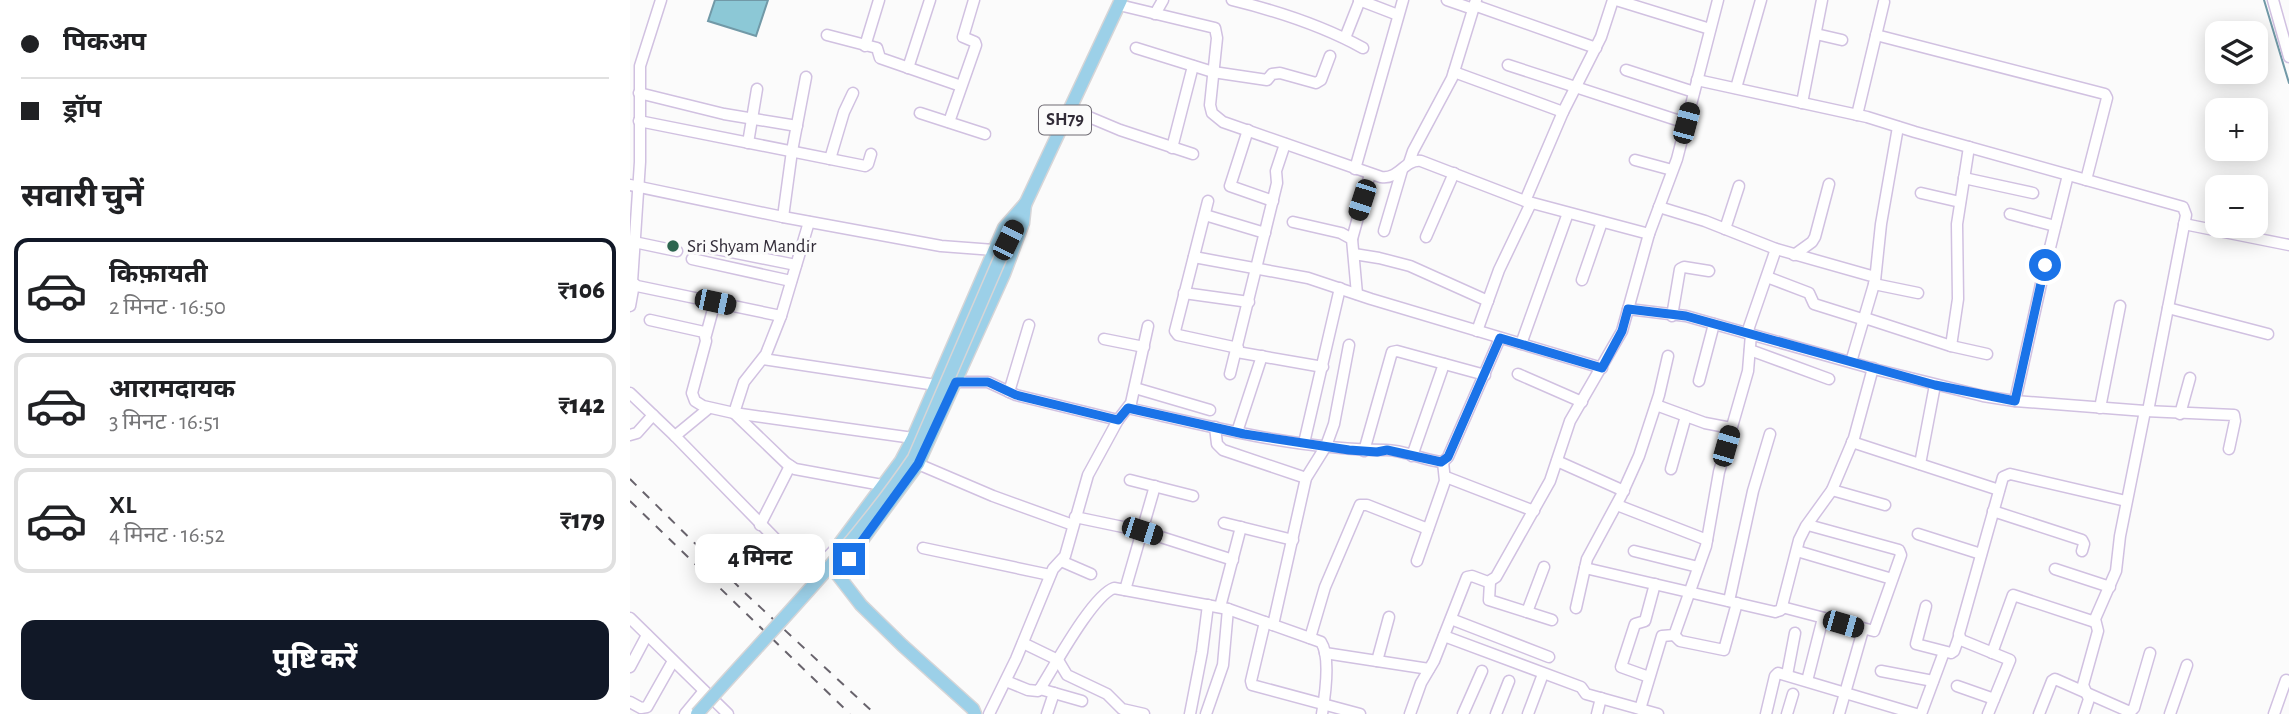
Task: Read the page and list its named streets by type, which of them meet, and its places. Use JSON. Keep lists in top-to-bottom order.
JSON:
{
  "streets": {
    "main road": ["SH79"]
  },
  "places": ["Sri Shyam Mandir"],
  "page": {
    "banner": ["पिकअप", "ड्रॉप"],
    "map_buttons": ["+", "−"],
    "heading": "सवारी चुनें",
    "list": [
      {
        "name": "किफ़ायती",
        "note": "2 मिनट · 16:50",
        "value": "₹106"
      },
      {
        "name": "आरामदायक",
        "note": "3 मिनट · 16:51",
        "value": "₹142"
      },
      {
        "name": "XL",
        "note": "4 मिनट · 16:52",
        "value": "₹179"
      }
    ],
    "bubble": "4 मिनट",
    "buttons": "पुष्टि करें"
  }
}
